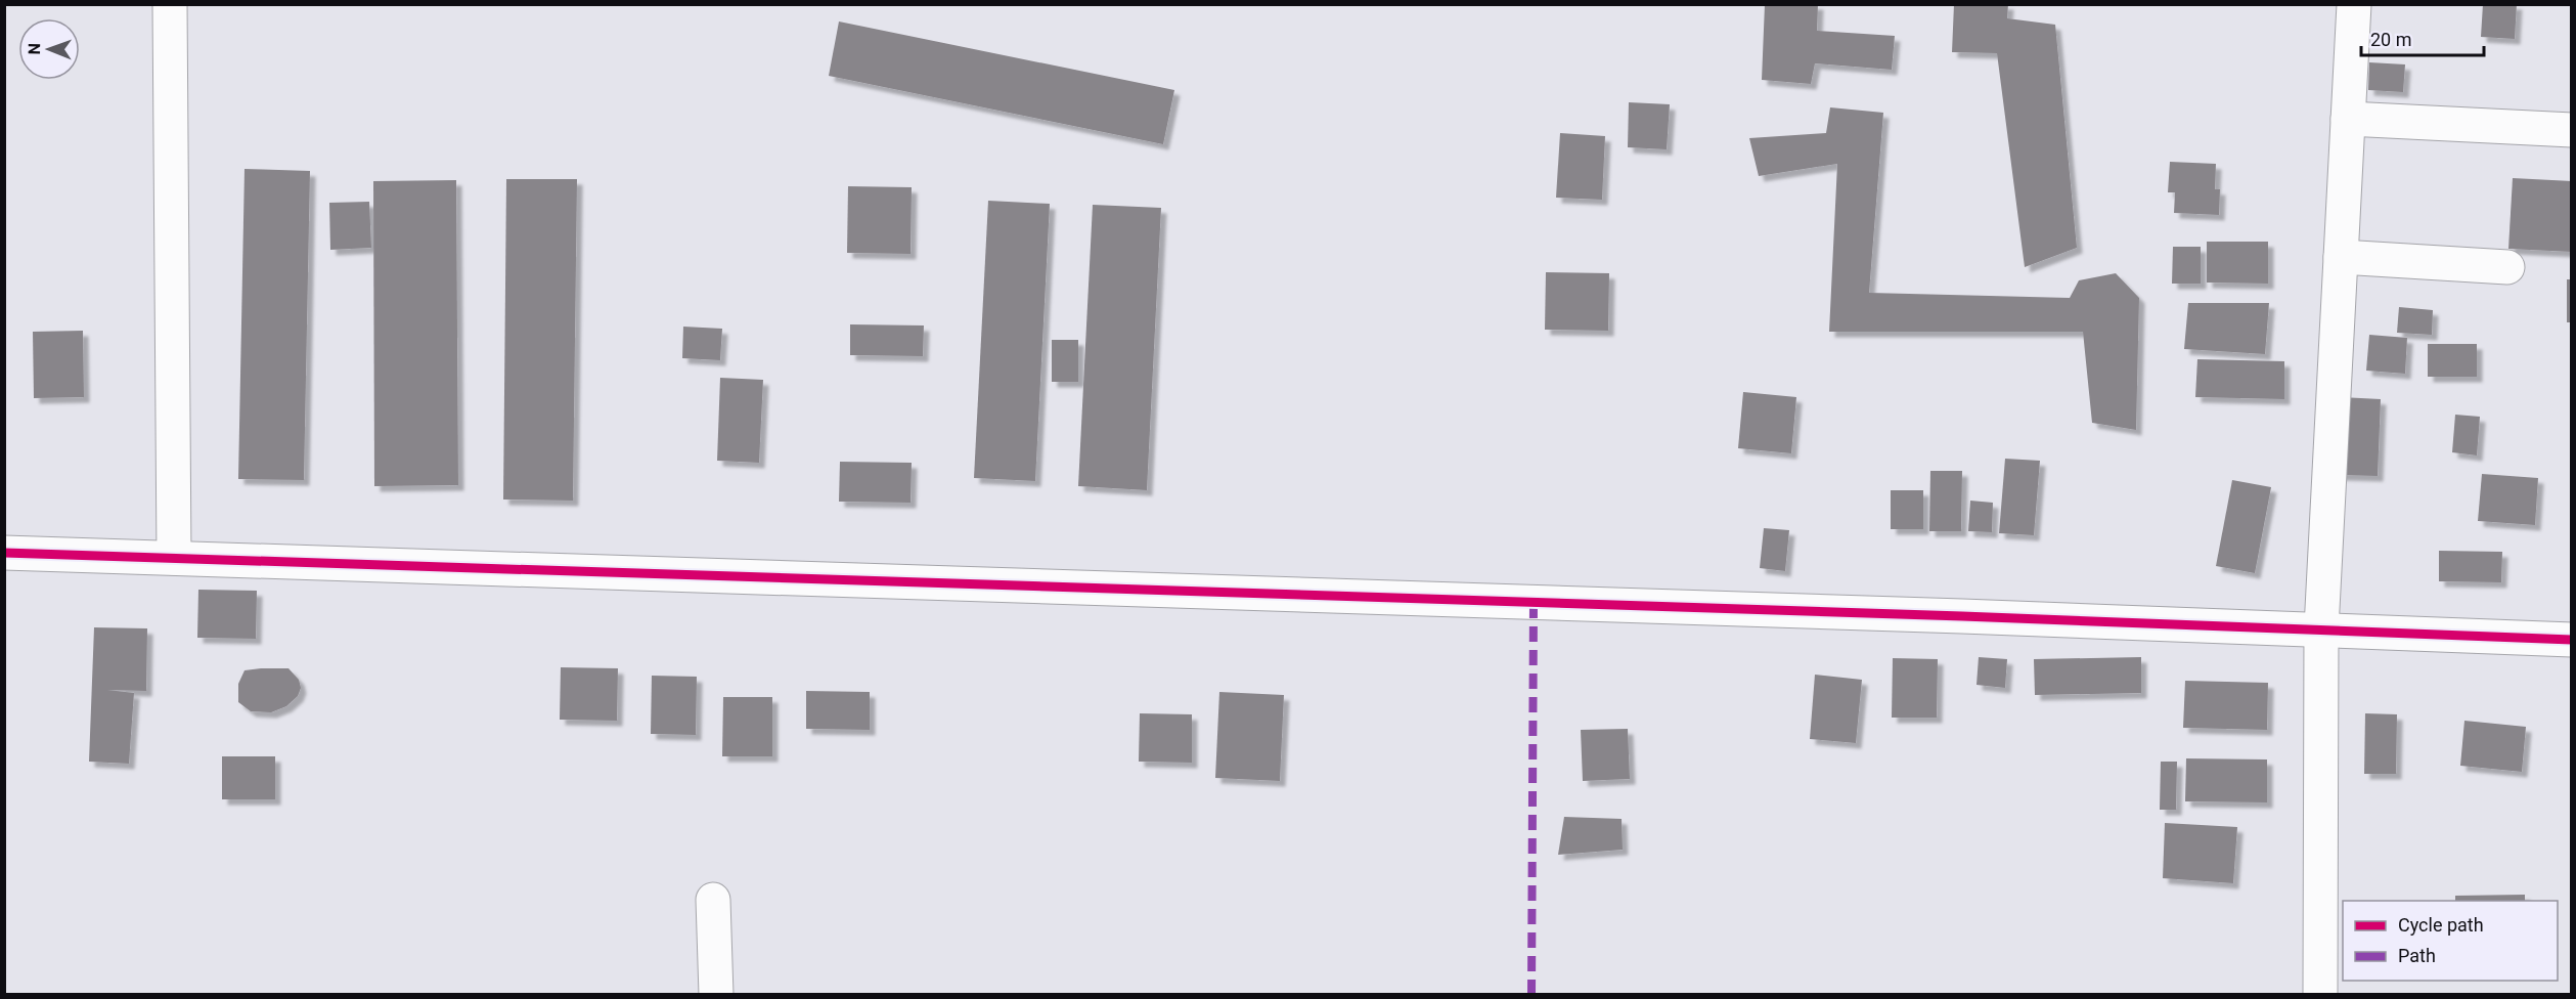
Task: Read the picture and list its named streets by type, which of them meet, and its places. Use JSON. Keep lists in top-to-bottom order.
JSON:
{
  "legend": ["Cycle path", "Path"],
  "scale_bar": "20 m",
  "north": "left"
}
